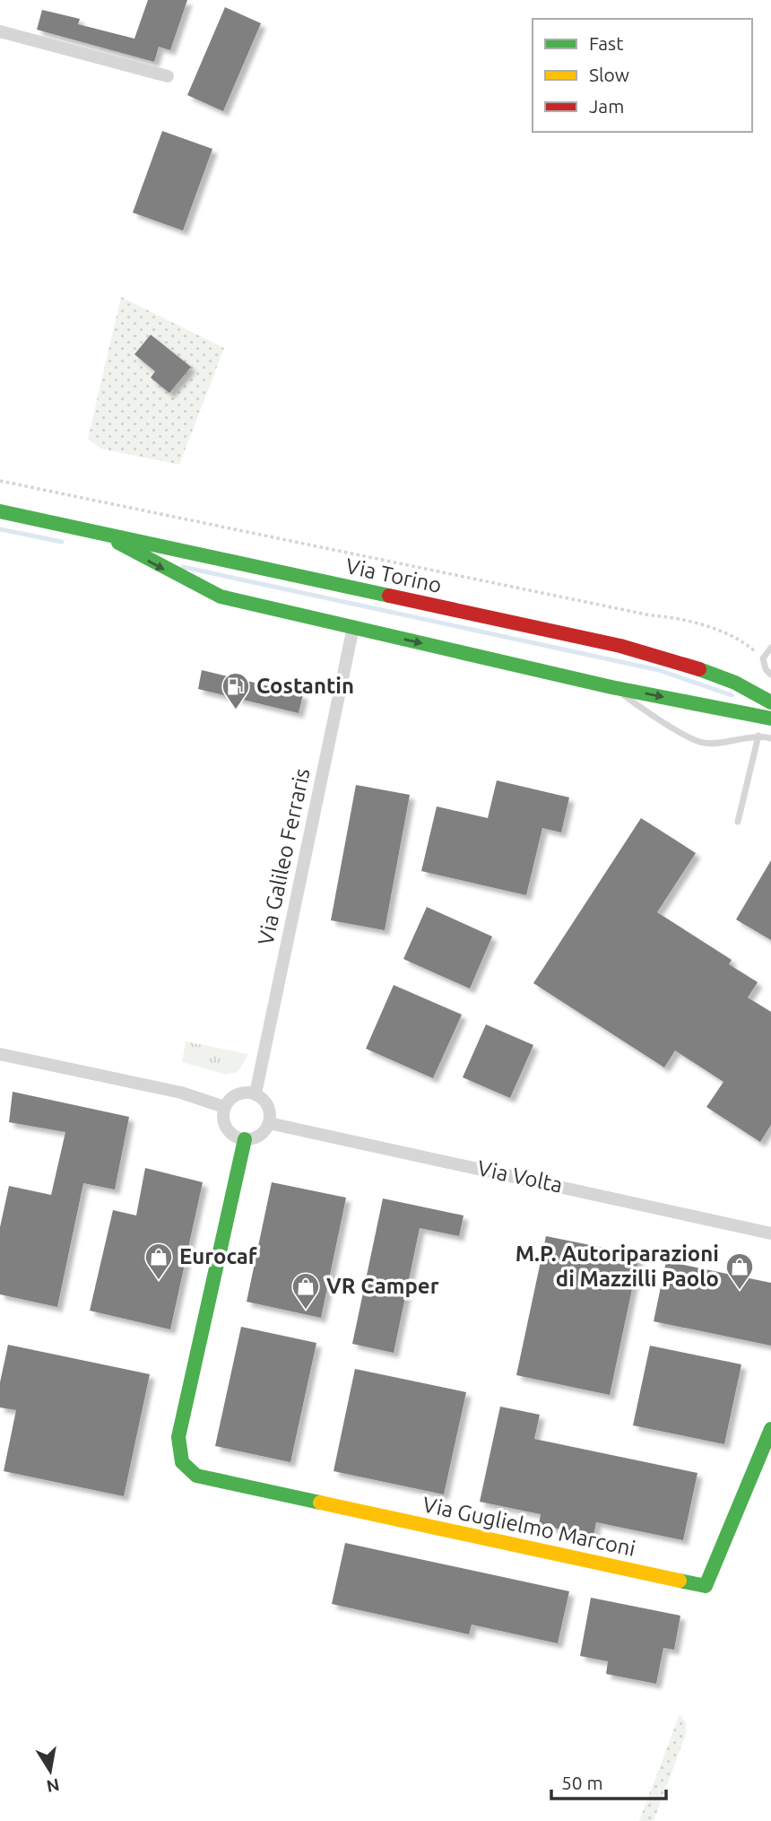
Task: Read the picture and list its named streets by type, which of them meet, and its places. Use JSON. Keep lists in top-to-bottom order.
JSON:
{
  "streets": {
    "street": [
      "Via Torino",
      "Via Galileo Ferraris",
      "Via Volta",
      "Via Guglielmo Marconi"
    ]
  },
  "crossings": [
    ["Via Galileo Ferraris", "Via Volta"],
    ["Via Galileo Ferraris", "Via Guglielmo Marconi"],
    ["Via Volta", "Via Guglielmo Marconi"]
  ],
  "places": {
    "fuel station": ["Costantin"],
    "shop": ["Eurocaf", "M.P. Autoriparazioni di Mazzilli Paolo", "VR Camper"]
  },
  "legend": ["Fast", "Slow", "Jam"],
  "scale_bar": "50 m",
  "north": "bottom"
}
